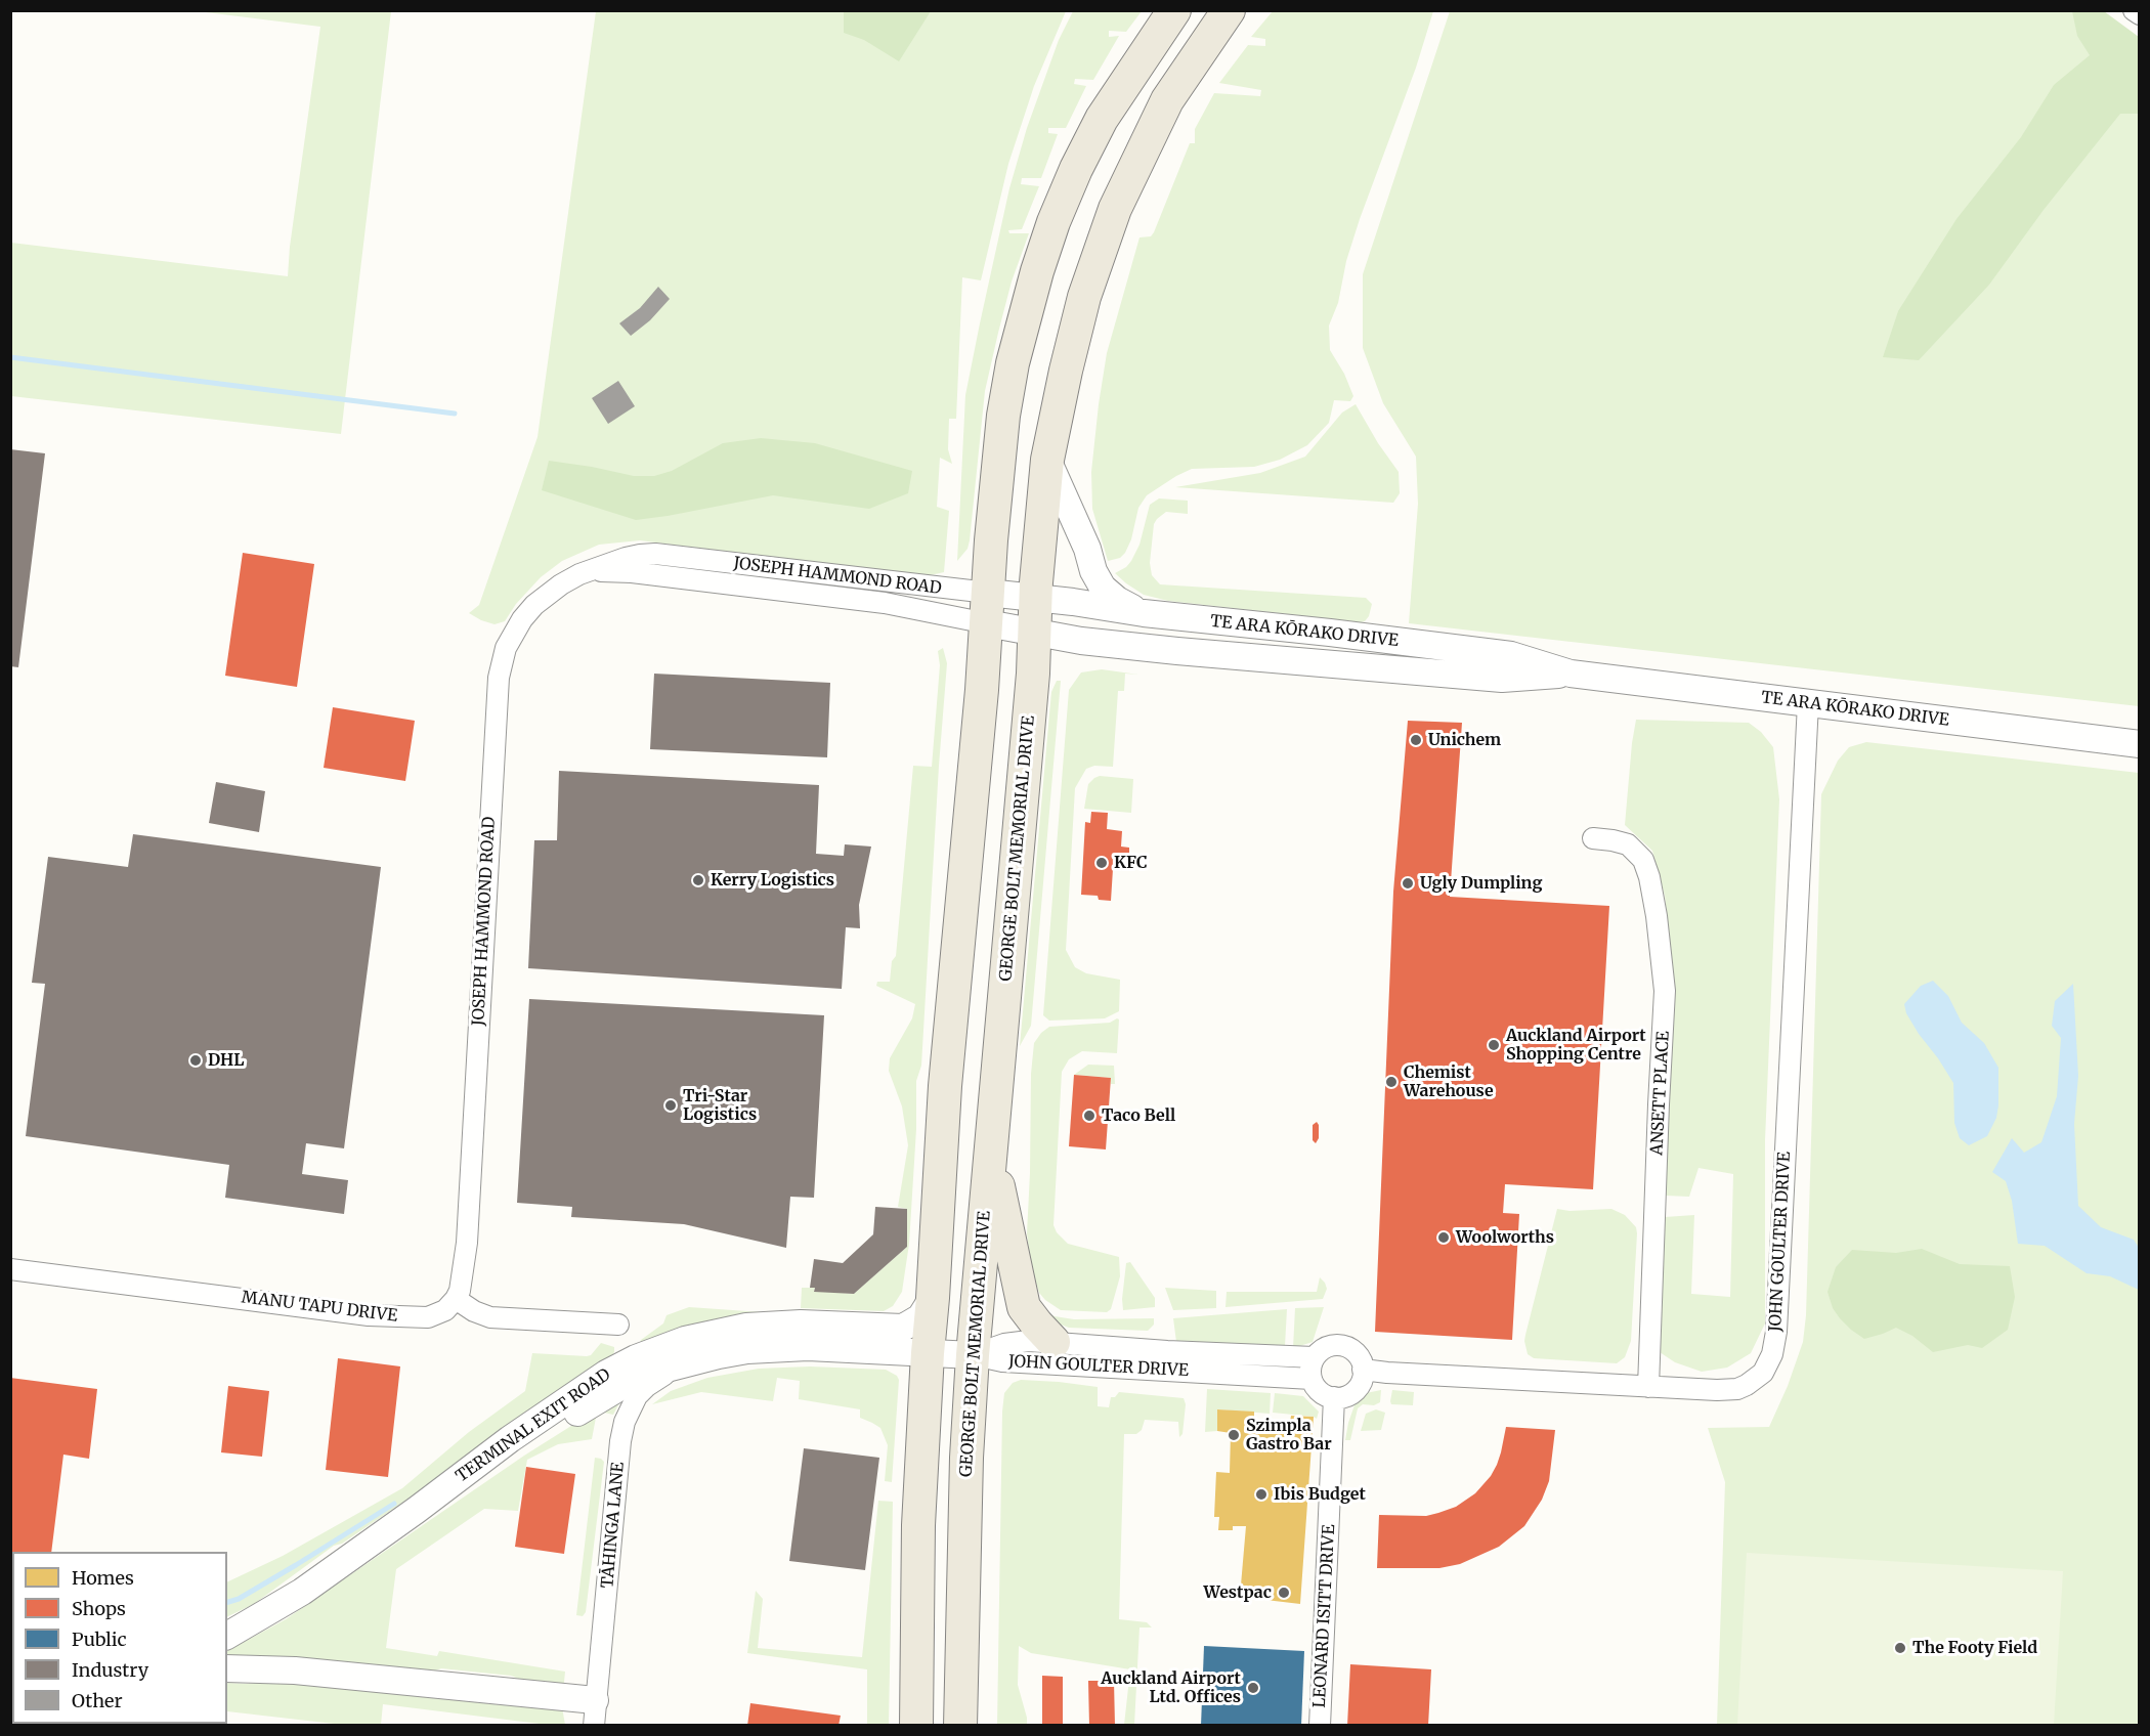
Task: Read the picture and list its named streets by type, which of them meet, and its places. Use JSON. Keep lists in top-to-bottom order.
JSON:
{
  "streets": {
    "main road": ["GEORGE BOLT MEMORIAL DRIVE"],
    "street": [
      "JOSEPH HAMMOND ROAD",
      "TE ARA KŌRAKO DRIVE",
      "ANSETT PLACE",
      "JOHN GOULTER DRIVE",
      "MANU TAPU DRIVE",
      "TERMINAL EXIT ROAD",
      "TĀHINGA LANE",
      "LEONARD ISITT DRIVE"
    ]
  },
  "crossings": [
    ["JOSEPH HAMMOND ROAD", "TE ARA KŌRAKO DRIVE"],
    ["JOSEPH HAMMOND ROAD", "MANU TAPU DRIVE"],
    ["TE ARA KŌRAKO DRIVE", "GEORGE BOLT MEMORIAL DRIVE"],
    ["TE ARA KŌRAKO DRIVE", "JOHN GOULTER DRIVE"],
    ["GEORGE BOLT MEMORIAL DRIVE", "JOHN GOULTER DRIVE"],
    ["GEORGE BOLT MEMORIAL DRIVE", "TERMINAL EXIT ROAD"],
    ["ANSETT PLACE", "JOHN GOULTER DRIVE"],
    ["JOHN GOULTER DRIVE", "TERMINAL EXIT ROAD"],
    ["JOHN GOULTER DRIVE", "LEONARD ISITT DRIVE"],
    ["TERMINAL EXIT ROAD", "TĀHINGA LANE"]
  ],
  "places": [
    "Unichem",
    "KFC",
    "Kerry Logistics",
    "Ugly Dumpling",
    "Auckland Airport Shopping Centre",
    "DHL",
    "Chemist Warehouse",
    "Tri-Star Logistics",
    "Taco Bell",
    "Woolworths",
    "Szimpla Gastro Bar",
    "Ibis Budget",
    "Westpac",
    "The Footy Field",
    "Auckland Airport Ltd. Offices"
  ],
  "legend": [
    "Homes",
    "Shops",
    "Public",
    "Industry",
    "Other"
  ]
}
